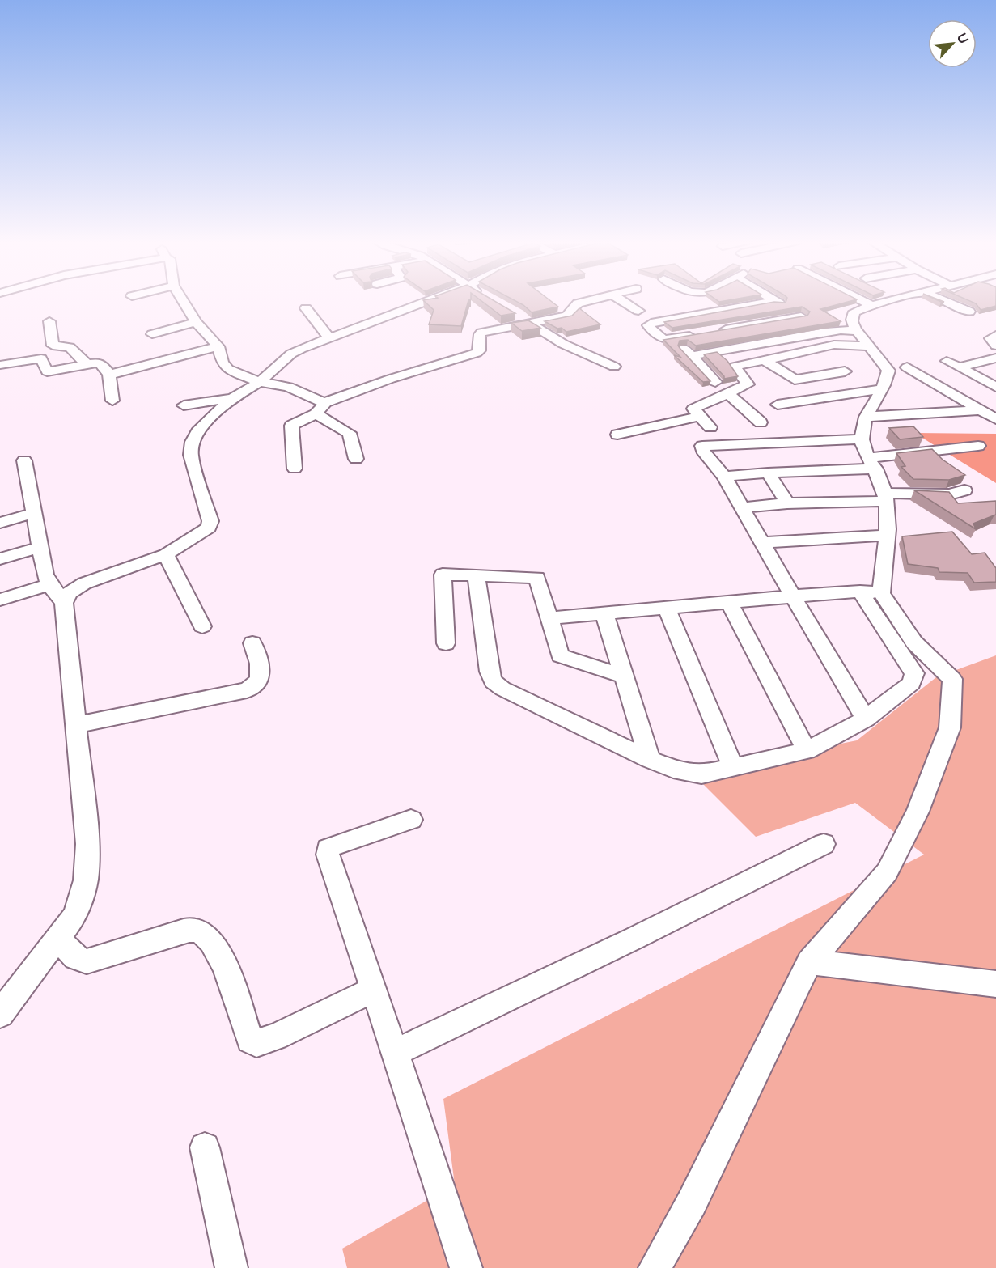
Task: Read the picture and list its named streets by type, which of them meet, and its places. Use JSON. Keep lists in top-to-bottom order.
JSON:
{
  "north": "top right"
}
